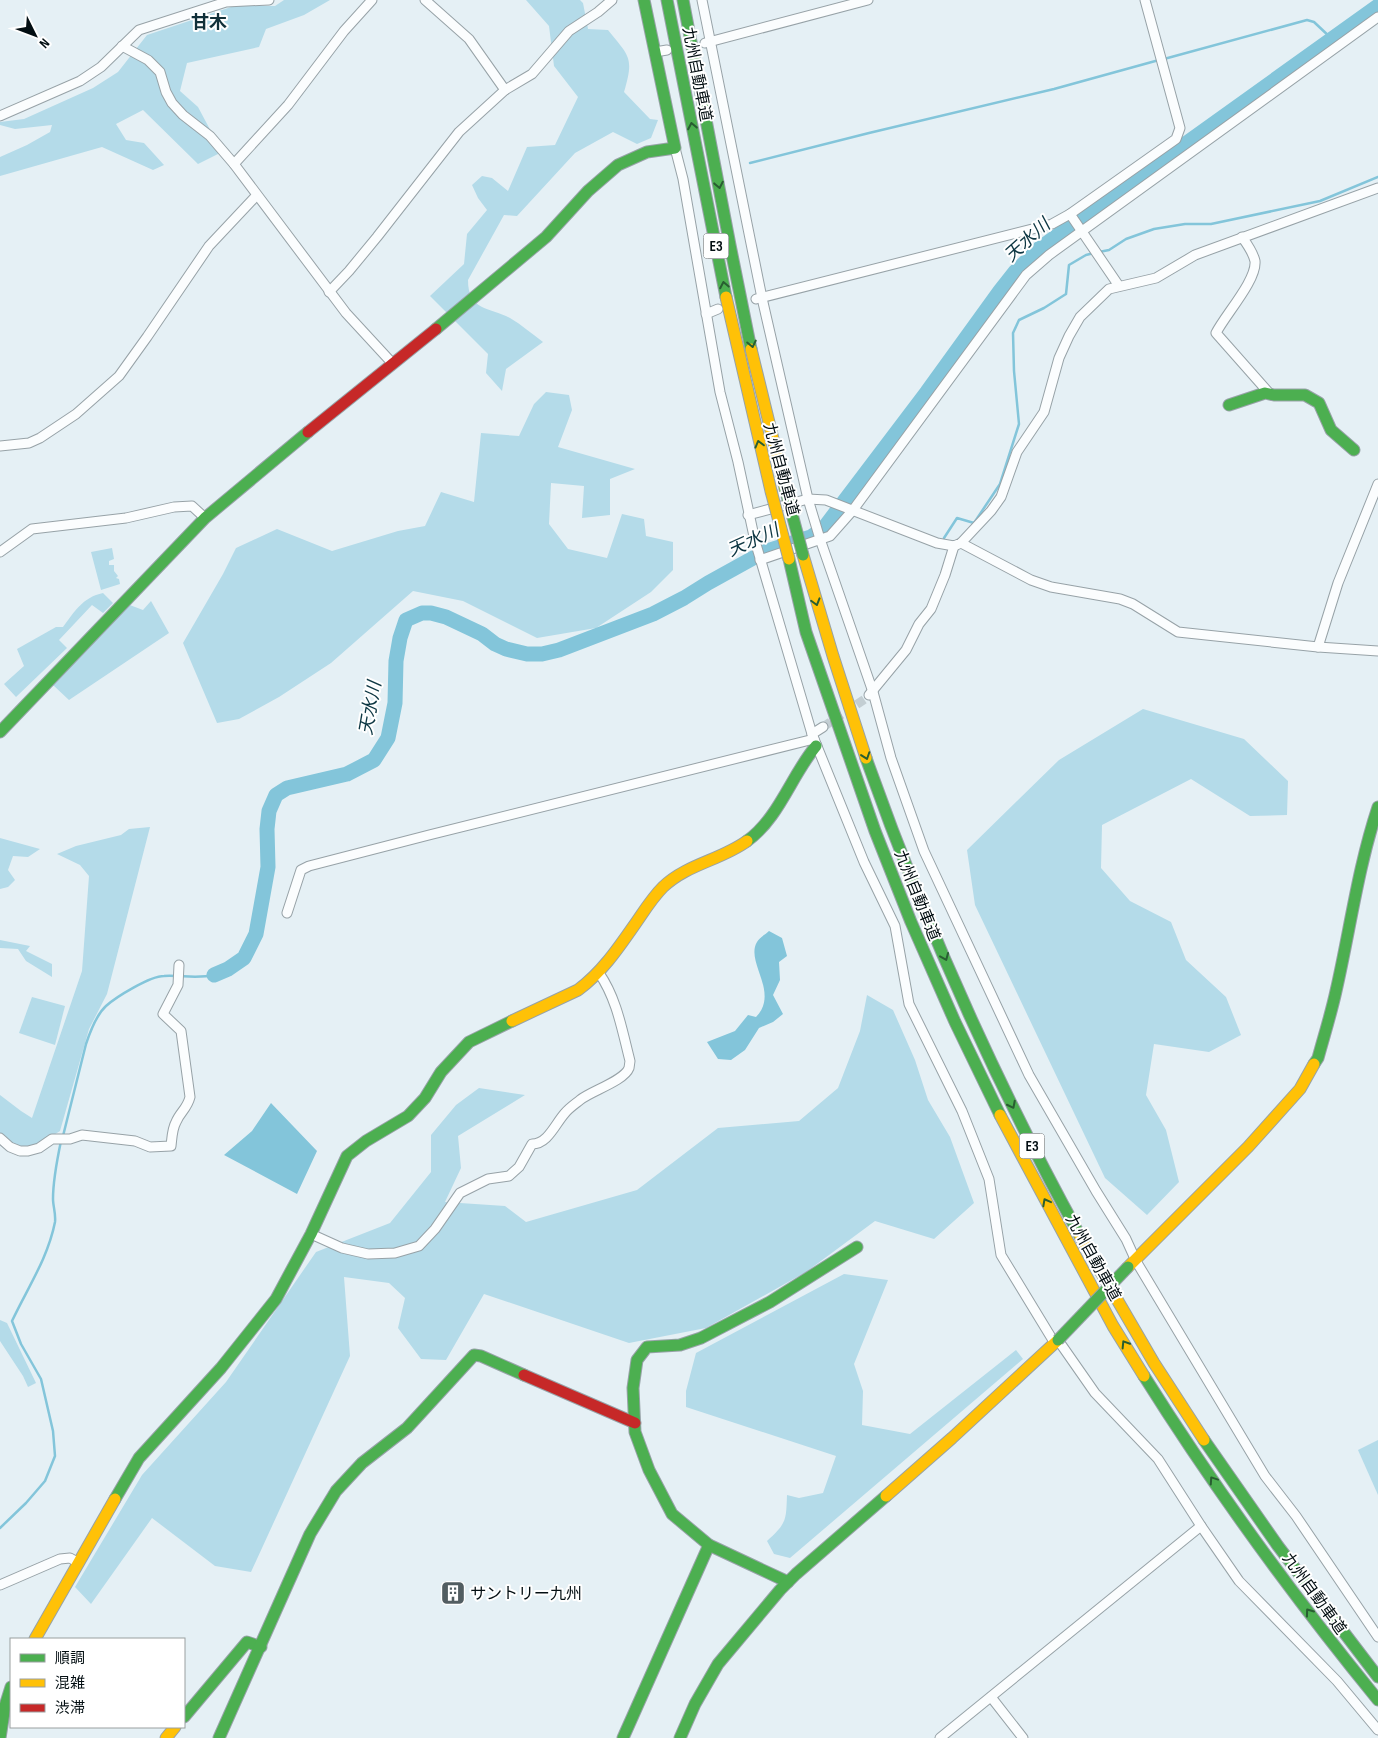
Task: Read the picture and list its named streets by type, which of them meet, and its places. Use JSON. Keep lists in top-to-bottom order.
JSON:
{
  "streets": {
    "main road": ["九州自動車道", "E3"]
  },
  "districts": ["甘木"],
  "water": ["天水川"],
  "places": {
    "building": ["サントリー九州"]
  },
  "legend": ["順調", "混雑", "渋滞"],
  "north": "bottom right"
}
